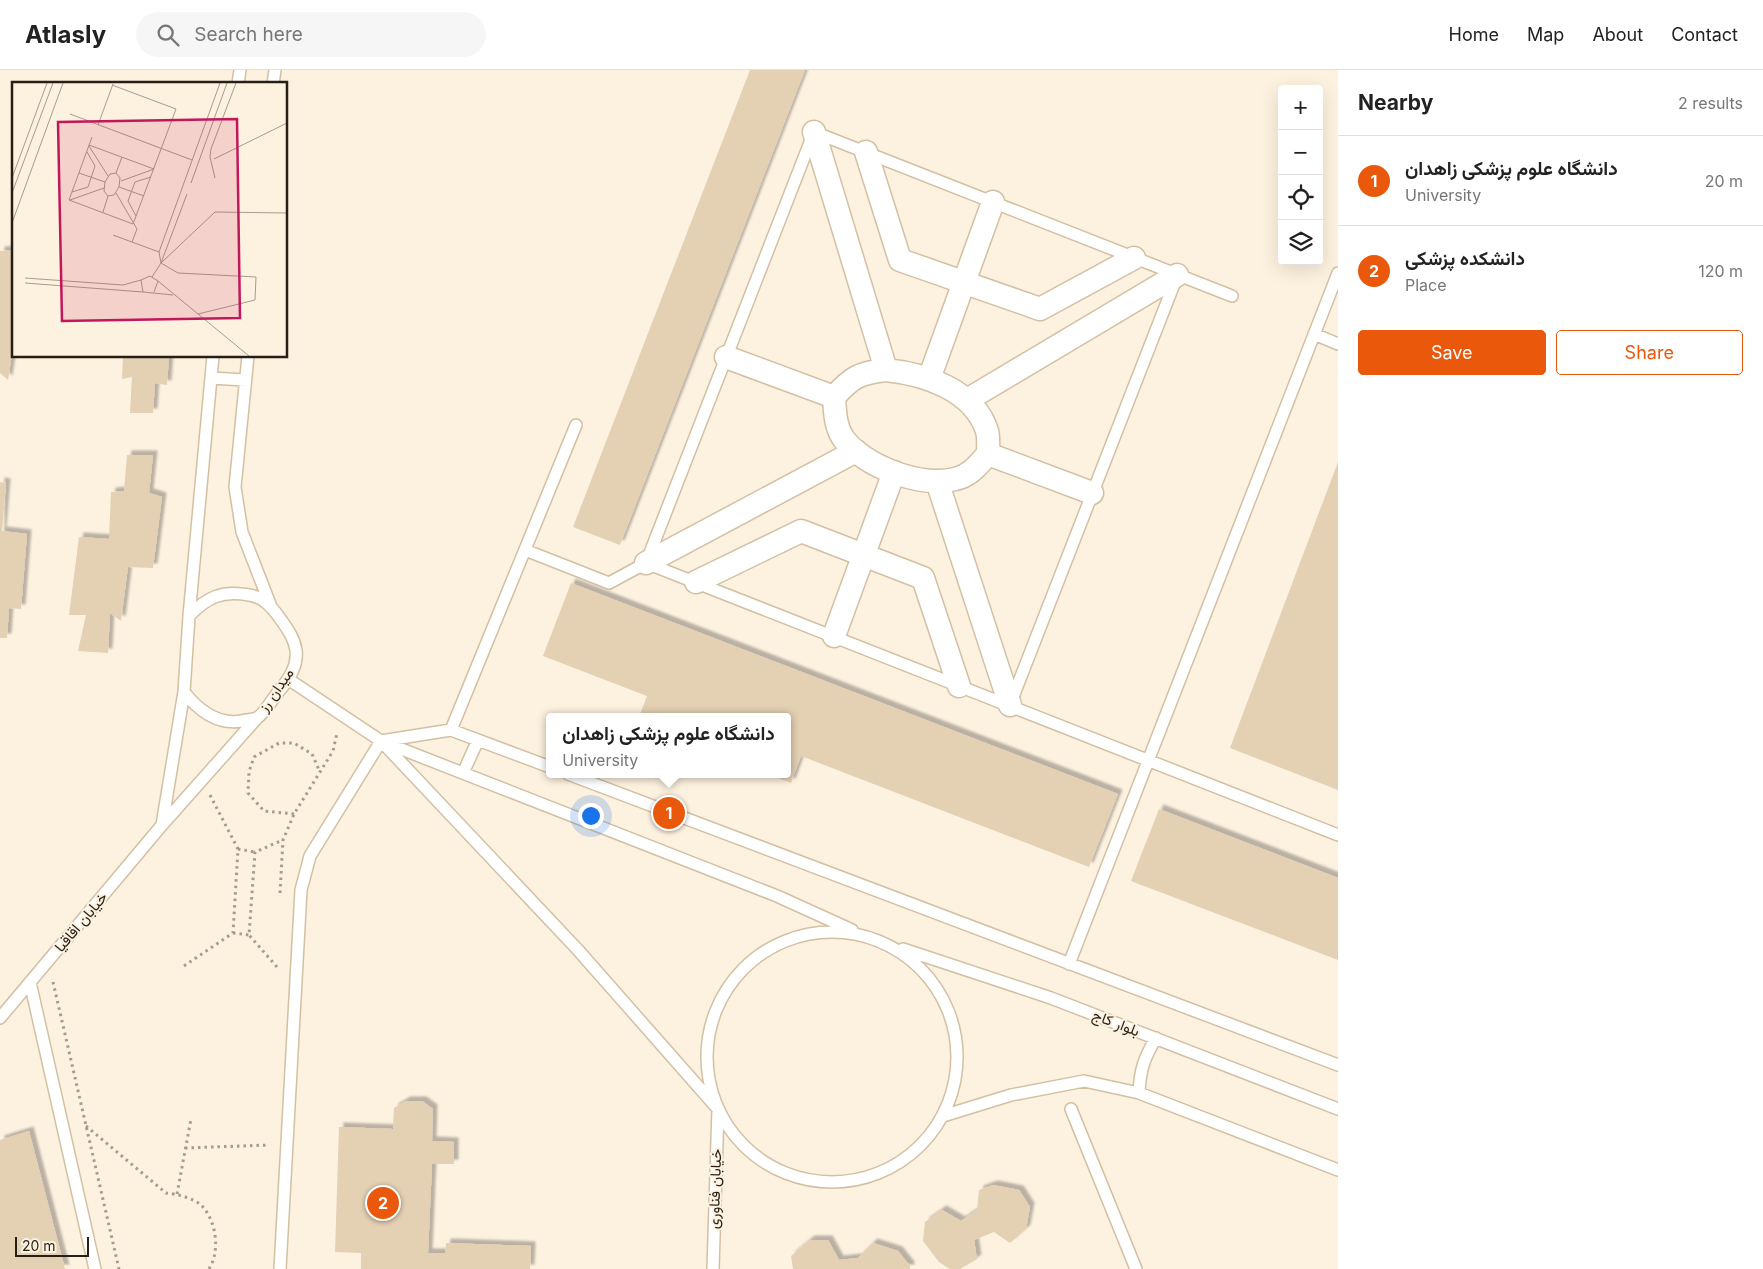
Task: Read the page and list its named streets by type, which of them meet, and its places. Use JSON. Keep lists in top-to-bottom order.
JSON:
{
  "streets": {
    "lane": [
      "میدان رز",
      "خیابان اقاقیا",
      "بلوار کاج",
      "خیابان فناوری"
    ]
  },
  "crossings": [
    ["میدان رز", "خیابان اقاقیا"]
  ],
  "scale_bar": "20 m",
  "page": {
    "header": "Atlasly",
    "search": "Search here",
    "nav": [
      "Home",
      "Map",
      "About",
      "Contact"
    ],
    "heading": ["Nearby", "2 results"],
    "map_buttons": ["+", "−"],
    "list": [
      {
        "mark": "1",
        "name": "دانشگاه علوم پزشکی زاهدان",
        "note": "University",
        "value": "20 m"
      },
      {
        "mark": "2",
        "name": "دانشکده پزشکی",
        "note": "Place",
        "value": "120 m"
      }
    ],
    "buttons": ["Save", "Share"],
    "popup": ["دانشگاه علوم پزشکی زاهدان", "University"],
    "pins": ["1", "2"],
    "scale": "20 m"
  }
}
